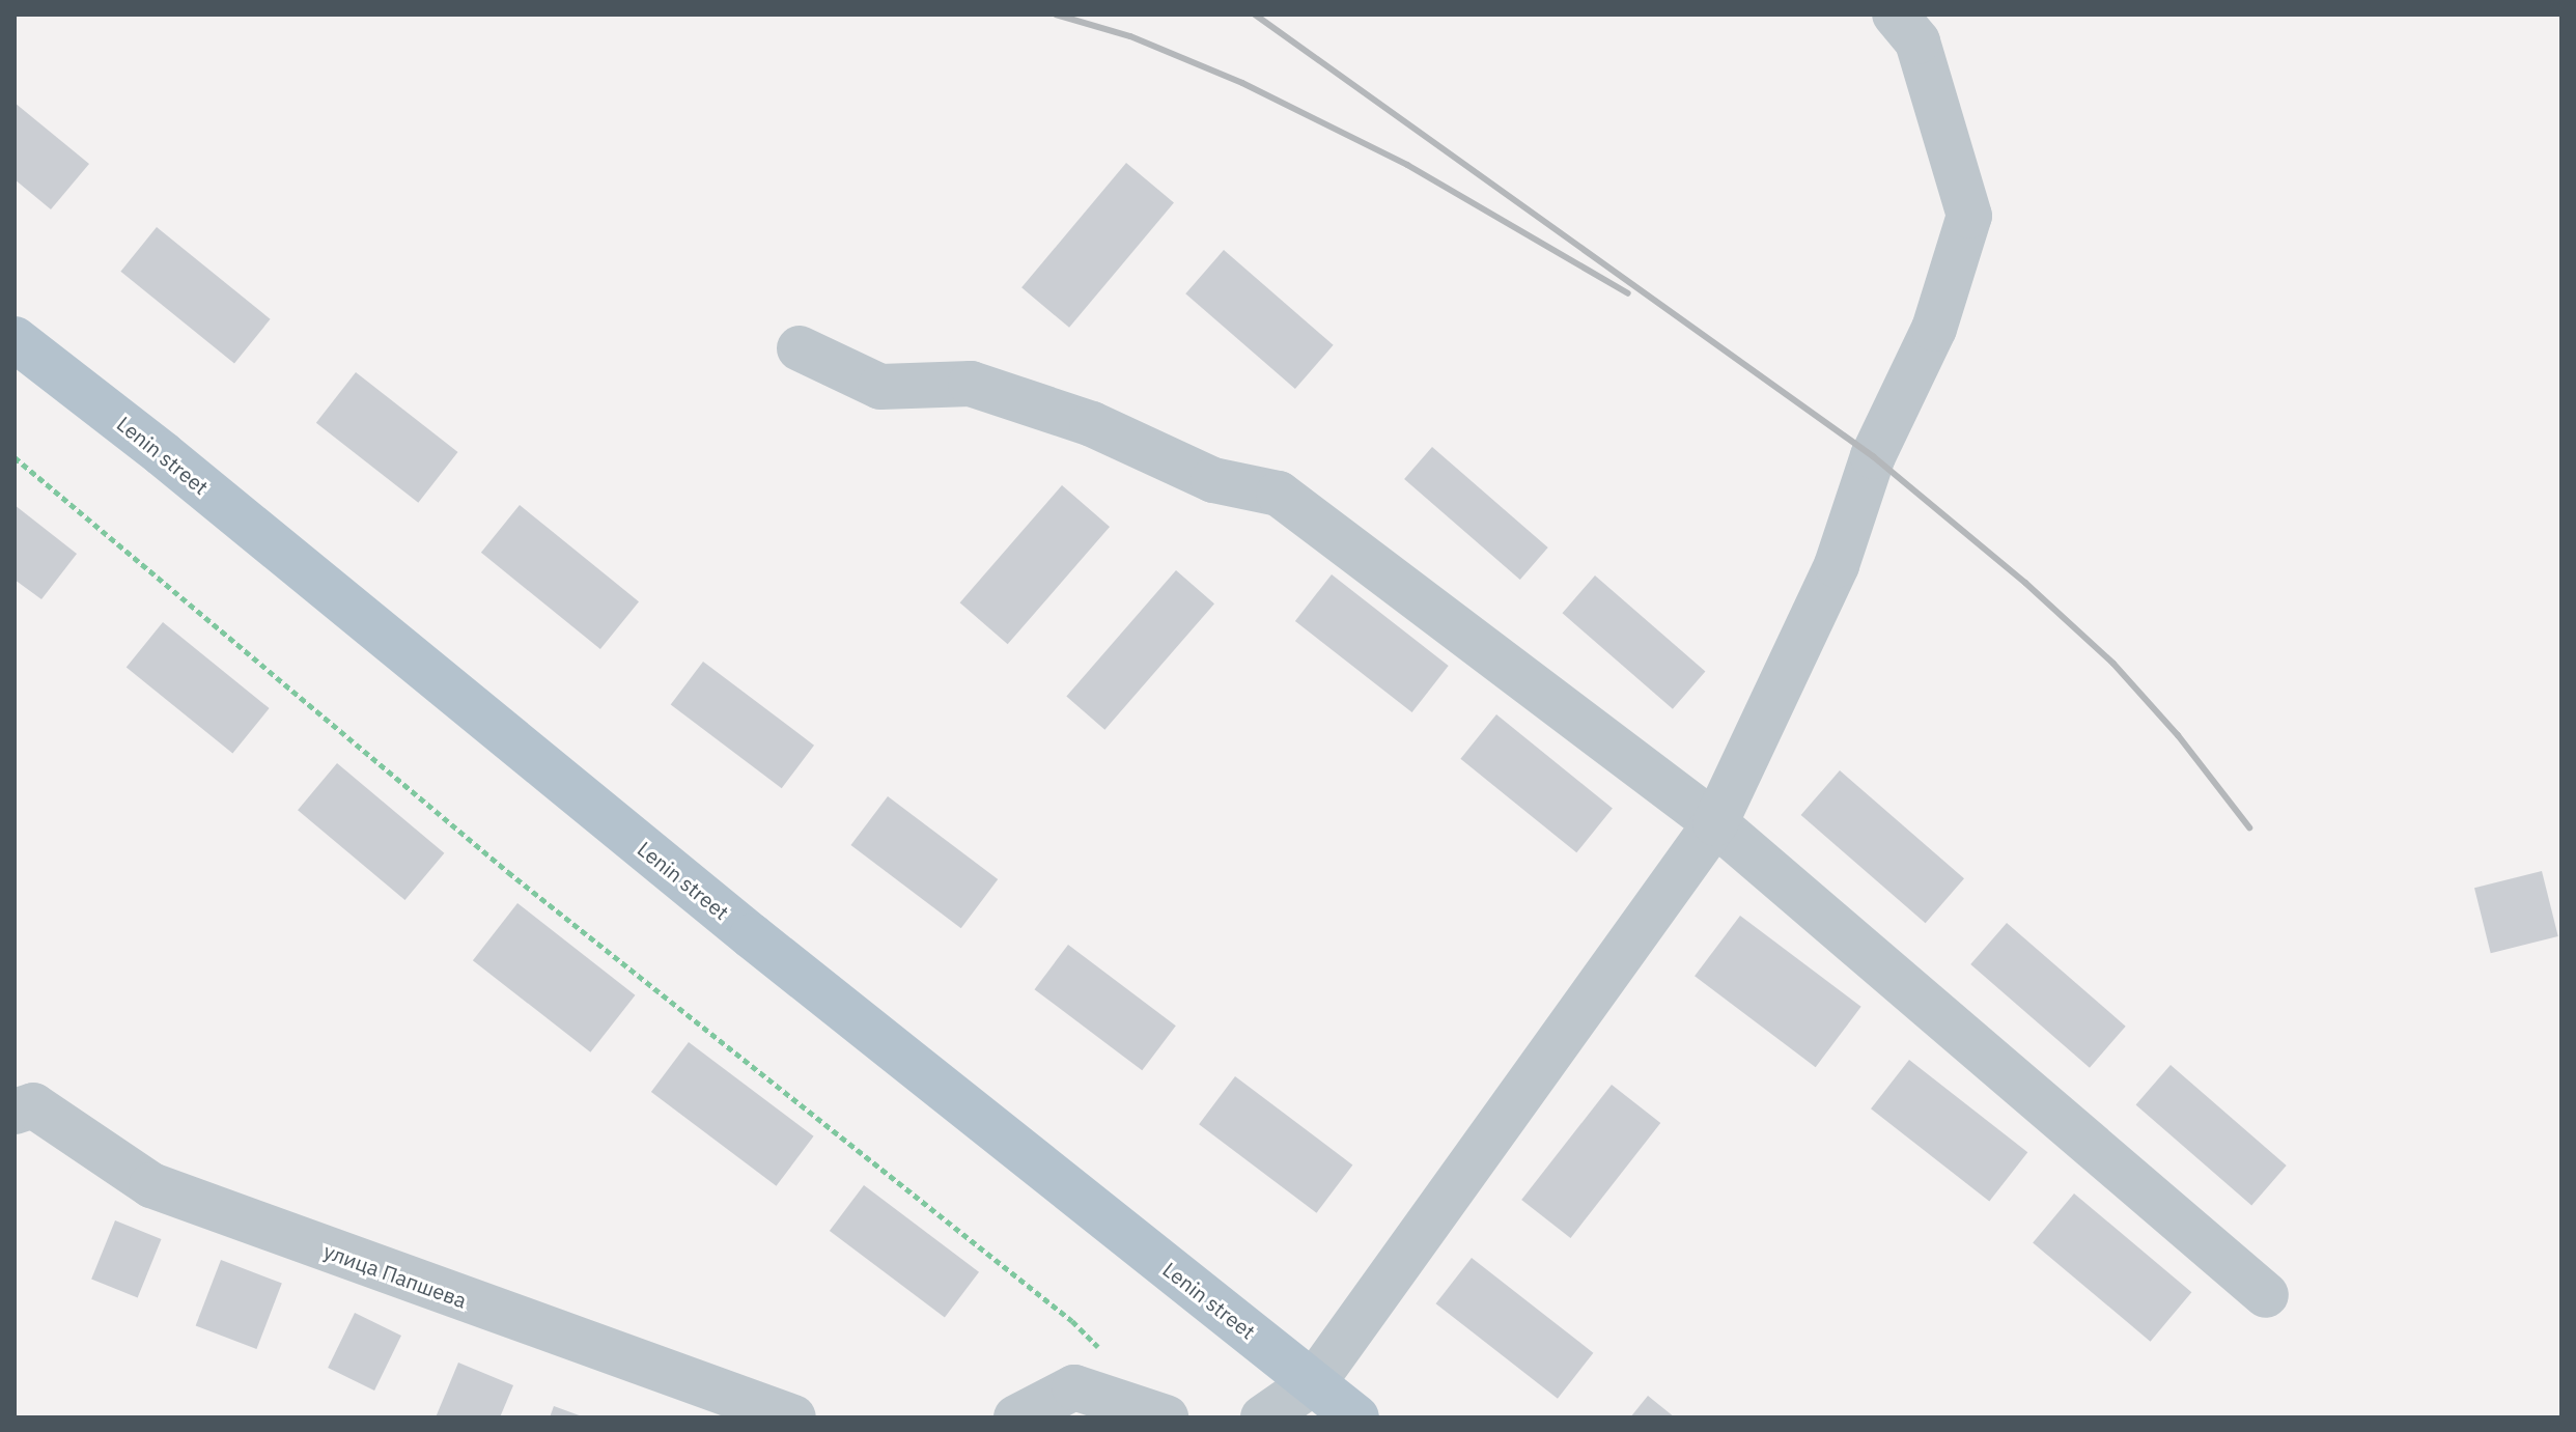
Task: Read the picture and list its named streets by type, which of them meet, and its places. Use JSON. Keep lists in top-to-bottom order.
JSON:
{
  "streets": {
    "main road": ["Lenin street"],
    "street": ["улица Папшева"]
  }
}
